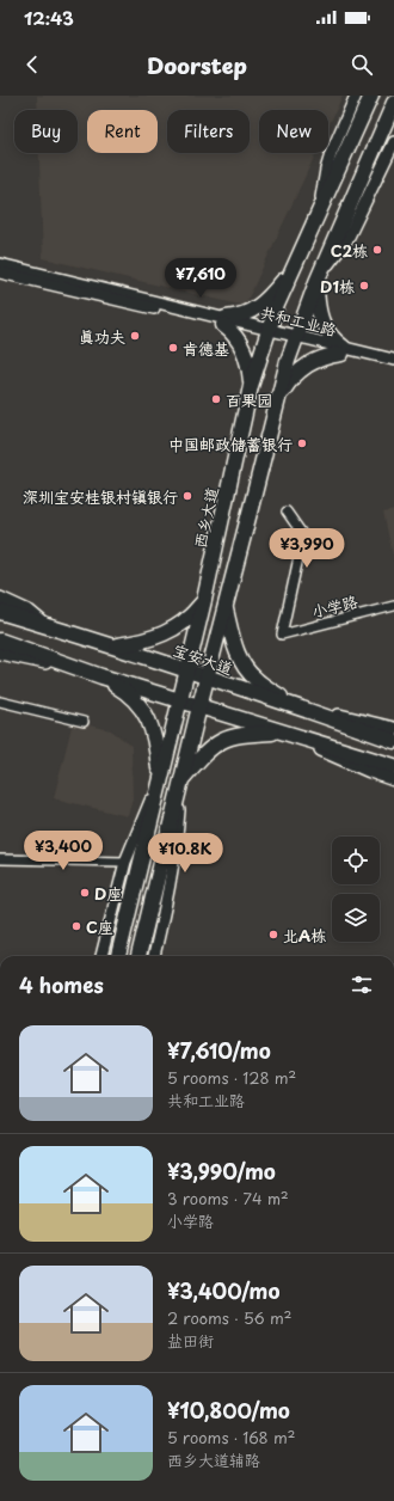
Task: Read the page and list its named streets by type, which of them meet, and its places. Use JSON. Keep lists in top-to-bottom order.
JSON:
{
  "streets": {
    "main road": ["西乡大道", "宝安大道"],
    "street": ["共和工业路", "小学路"]
  },
  "crossings": [
    ["共和工业路", "西乡大道"],
    ["西乡大道", "宝安大道"]
  ],
  "places": [
    "C2栋",
    "D1栋",
    "真功夫",
    "肯德基",
    "百果园",
    "中国邮政储蓄银行",
    "深圳宝安桂银村镇银行",
    "D座",
    "C座",
    "北A栋"
  ],
  "page": {
    "status": "12:43",
    "header": "Doorstep",
    "chip": [
      "Buy",
      "Rent",
      "Filters",
      "New"
    ],
    "price": [
      "¥7,610",
      "¥3,990",
      "¥3,400",
      "¥10.8K"
    ],
    "heading": "4 homes",
    "list": [
      {
        "name": "¥7,610/mo",
        "note": "5 rooms · 128 m² · 共和工业路"
      },
      {
        "name": "¥3,990/mo",
        "note": "3 rooms · 74 m² · 小学路"
      },
      {
        "name": "¥3,400/mo",
        "note": "2 rooms · 56 m² · 盐田街"
      },
      {
        "name": "¥10,800/mo",
        "note": "5 rooms · 168 m² · 西乡大道辅路"
      }
    ]
  }
}
